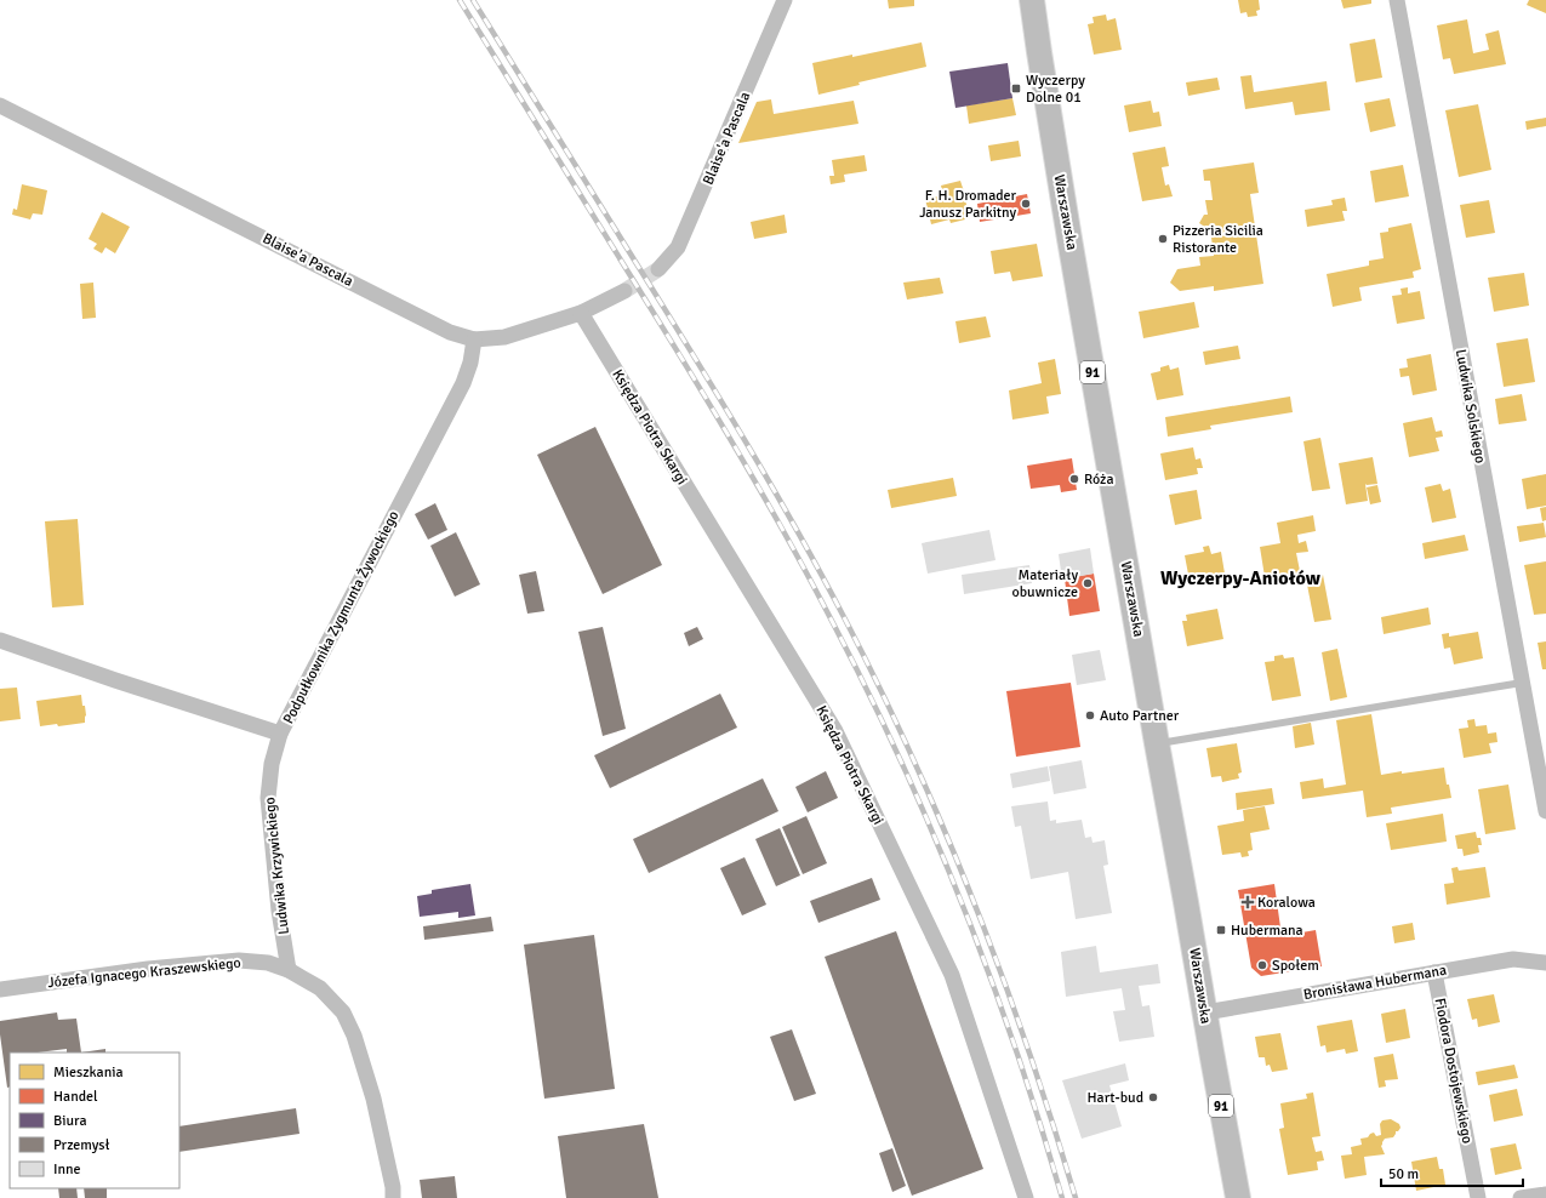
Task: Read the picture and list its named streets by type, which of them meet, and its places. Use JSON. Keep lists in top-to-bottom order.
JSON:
{
  "streets": {
    "main road": ["Warszawska", "91"],
    "street": [
      "Blaise'a Pascala",
      "Ludwika Solskiego",
      "Księdza Piotra Skargi",
      "Podpułkownika Zygmunta Żywockiego",
      "Ludwika Krzywickiego",
      "Józefa Ignacego Kraszewskiego",
      "Bronisława Hubermana",
      "Fiodora Dostojewskiego"
    ]
  },
  "crossings": [
    ["Blaise'a Pascala", "Księdza Piotra Skargi"],
    ["Blaise'a Pascala", "Podpułkownika Zygmunta Żywockiego"],
    ["Warszawska", "Bronisława Hubermana"],
    ["Podpułkownika Zygmunta Żywockiego", "Ludwika Krzywickiego"],
    ["Ludwika Krzywickiego", "Józefa Ignacego Kraszewskiego"],
    ["Bronisława Hubermana", "Fiodora Dostojewskiego"]
  ],
  "districts": ["Wyczerpy-Aniołów"],
  "places": {
    "transit": ["Wyczerpy Dolne 01", "Hubermana"],
    "other": [
      "F. H. Dromader Janusz Parkitny",
      "Pizzeria Sicilia Ristorante",
      "Róża",
      "Materiały obuwnicze",
      "Auto Partner",
      "Społem",
      "Hart-bud"
    ],
    "health": ["Koralowa"]
  },
  "legend": [
    "Mieszkania",
    "Handel",
    "Biura",
    "Przemysł",
    "Inne"
  ],
  "scale_bar": "50 m"
}
